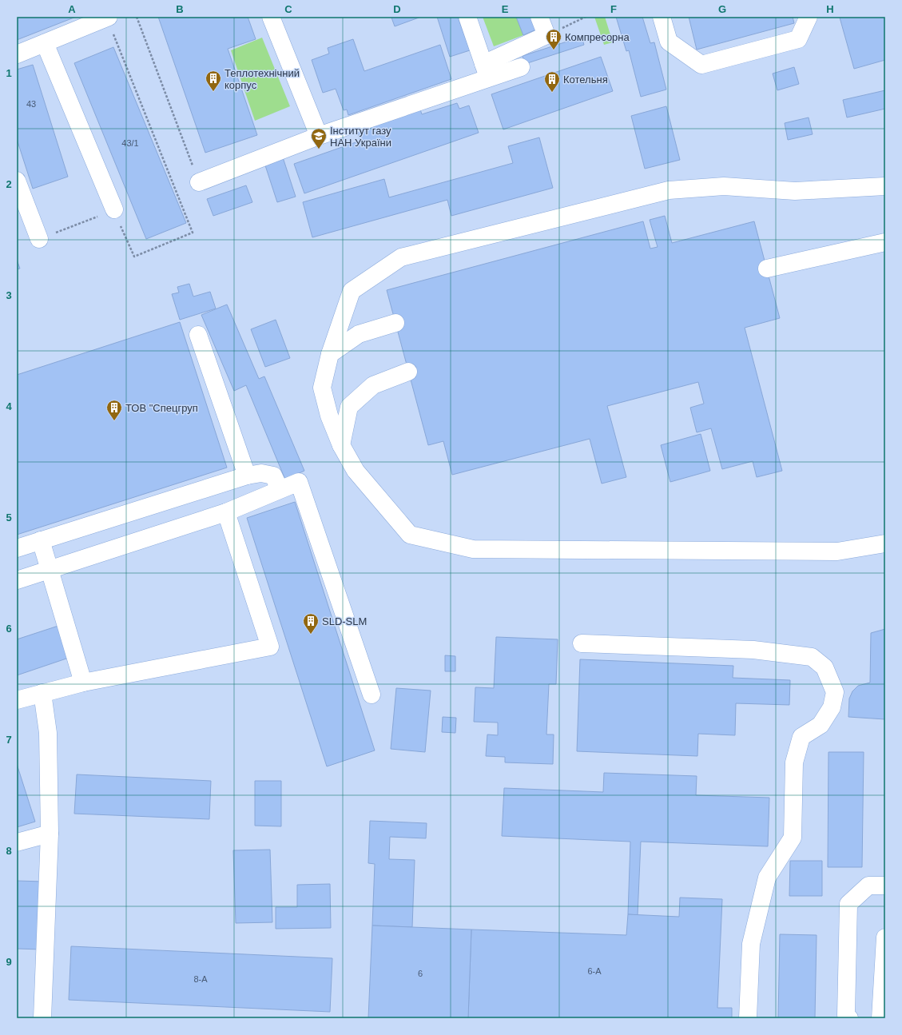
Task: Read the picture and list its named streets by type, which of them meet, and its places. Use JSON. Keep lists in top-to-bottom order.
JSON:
{
  "places": {
    "building": [
      "Компресорна",
      "Теплотехнічний корпус",
      "Котельня",
      "ТОВ \"Спецгруп",
      "SLD-SLM"
    ],
    "school or university": ["Інститут газу НАН України"]
  },
  "house_numbers": [
    "43",
    "43/1",
    "6-А",
    "6",
    "8-А"
  ],
  "grid": {
    "columns": [
      "A",
      "B",
      "C",
      "D",
      "E",
      "F",
      "G",
      "H"
    ],
    "rows": [
      "1",
      "2",
      "3",
      "4",
      "5",
      "6",
      "7",
      "8",
      "9"
    ]
  }
}
